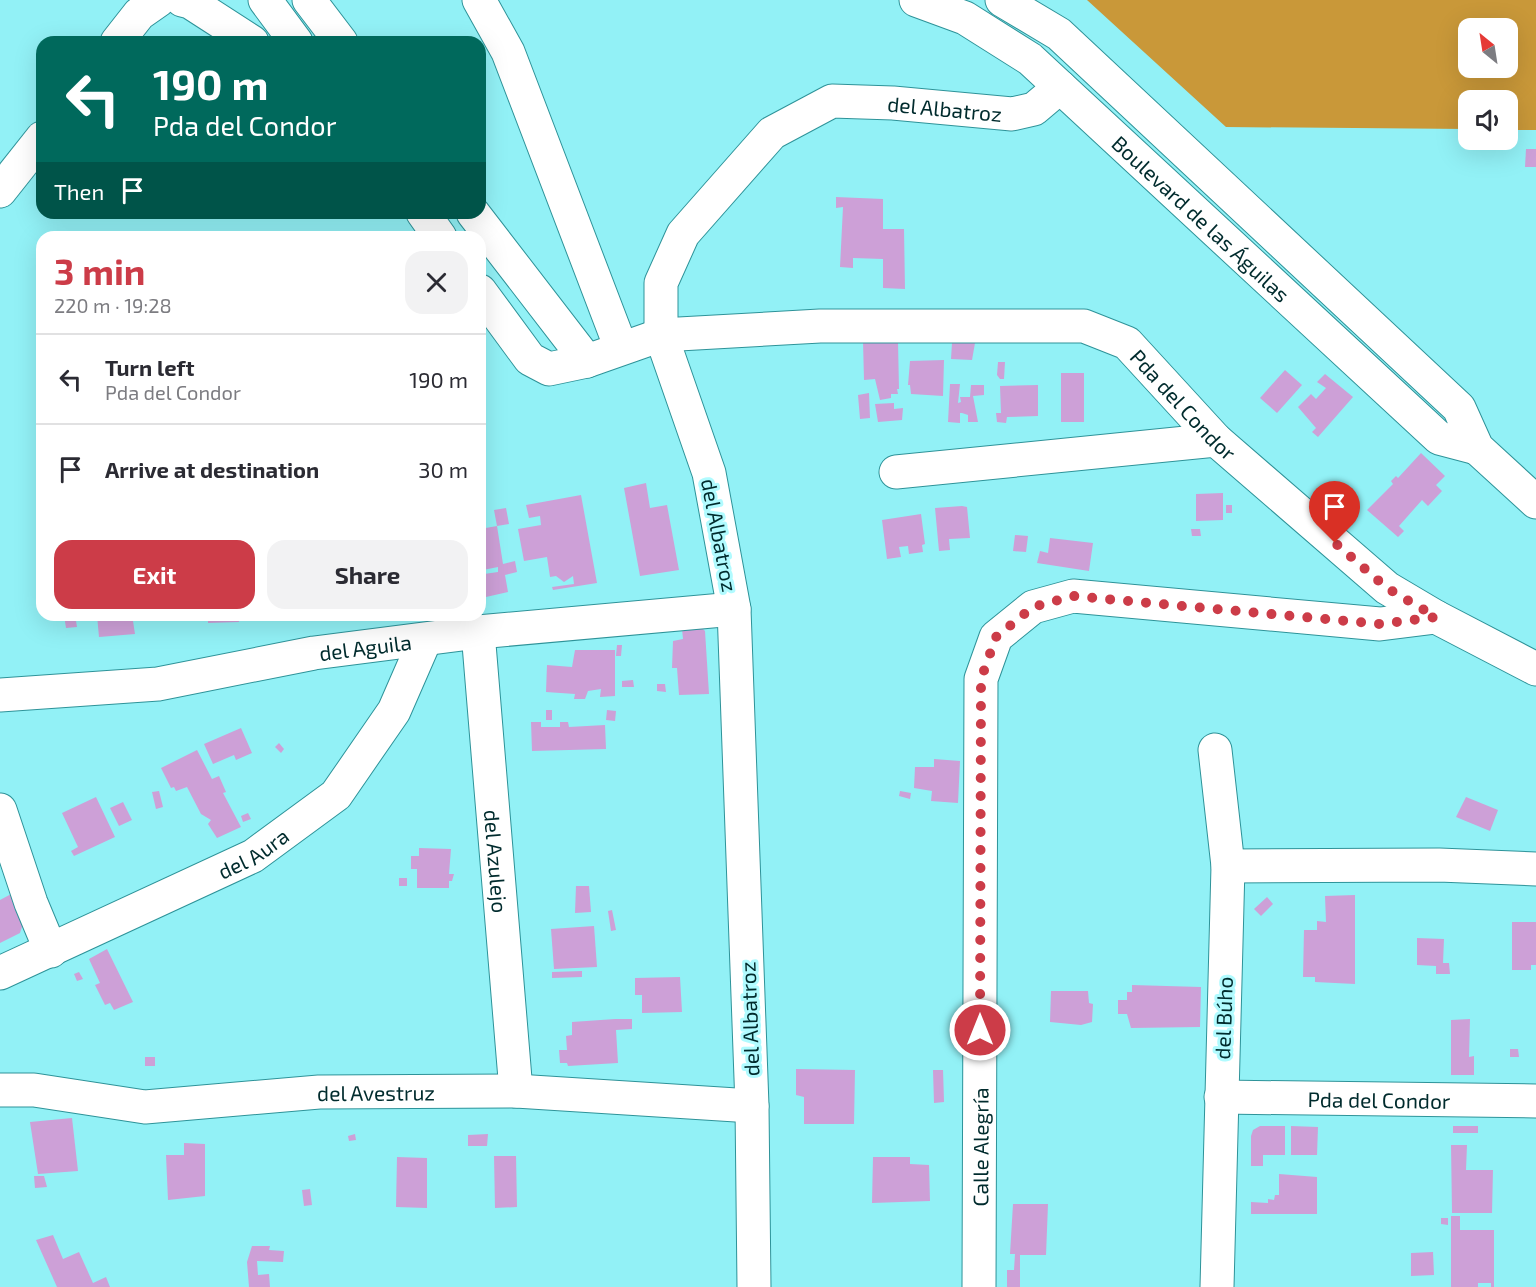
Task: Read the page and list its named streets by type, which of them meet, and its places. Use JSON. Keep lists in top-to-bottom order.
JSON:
{
  "streets": {
    "street": [
      "del Albatroz",
      "Boulevard de las Águilas",
      "Pda del Condor",
      "del Aguila",
      "del Aura",
      "del Azulejo",
      "del Búho",
      "del Avestruz",
      "Calle Alegría"
    ]
  },
  "crossings": [
    ["del Albatroz", "Boulevard de las Águilas"],
    ["del Albatroz", "Pda del Condor"],
    ["del Albatroz", "del Aguila"],
    ["del Albatroz", "del Avestruz"],
    ["Pda del Condor", "del Búho"],
    ["Pda del Condor", "Calle Alegría"],
    ["del Aguila", "del Aura"],
    ["del Aguila", "del Azulejo"],
    ["del Azulejo", "del Avestruz"]
  ],
  "north": "top left",
  "page": {
    "turn": ["190 m", "Pda del Condor"],
    "then": "Then",
    "heading": ["3 min", "220 m · 19:28"],
    "list": [
      {
        "name": "Turn left",
        "note": "Pda del Condor",
        "value": "190 m"
      },
      {
        "name": "Arrive at destination",
        "value": "30 m"
      }
    ],
    "buttons": ["Exit", "Share"]
  }
}
